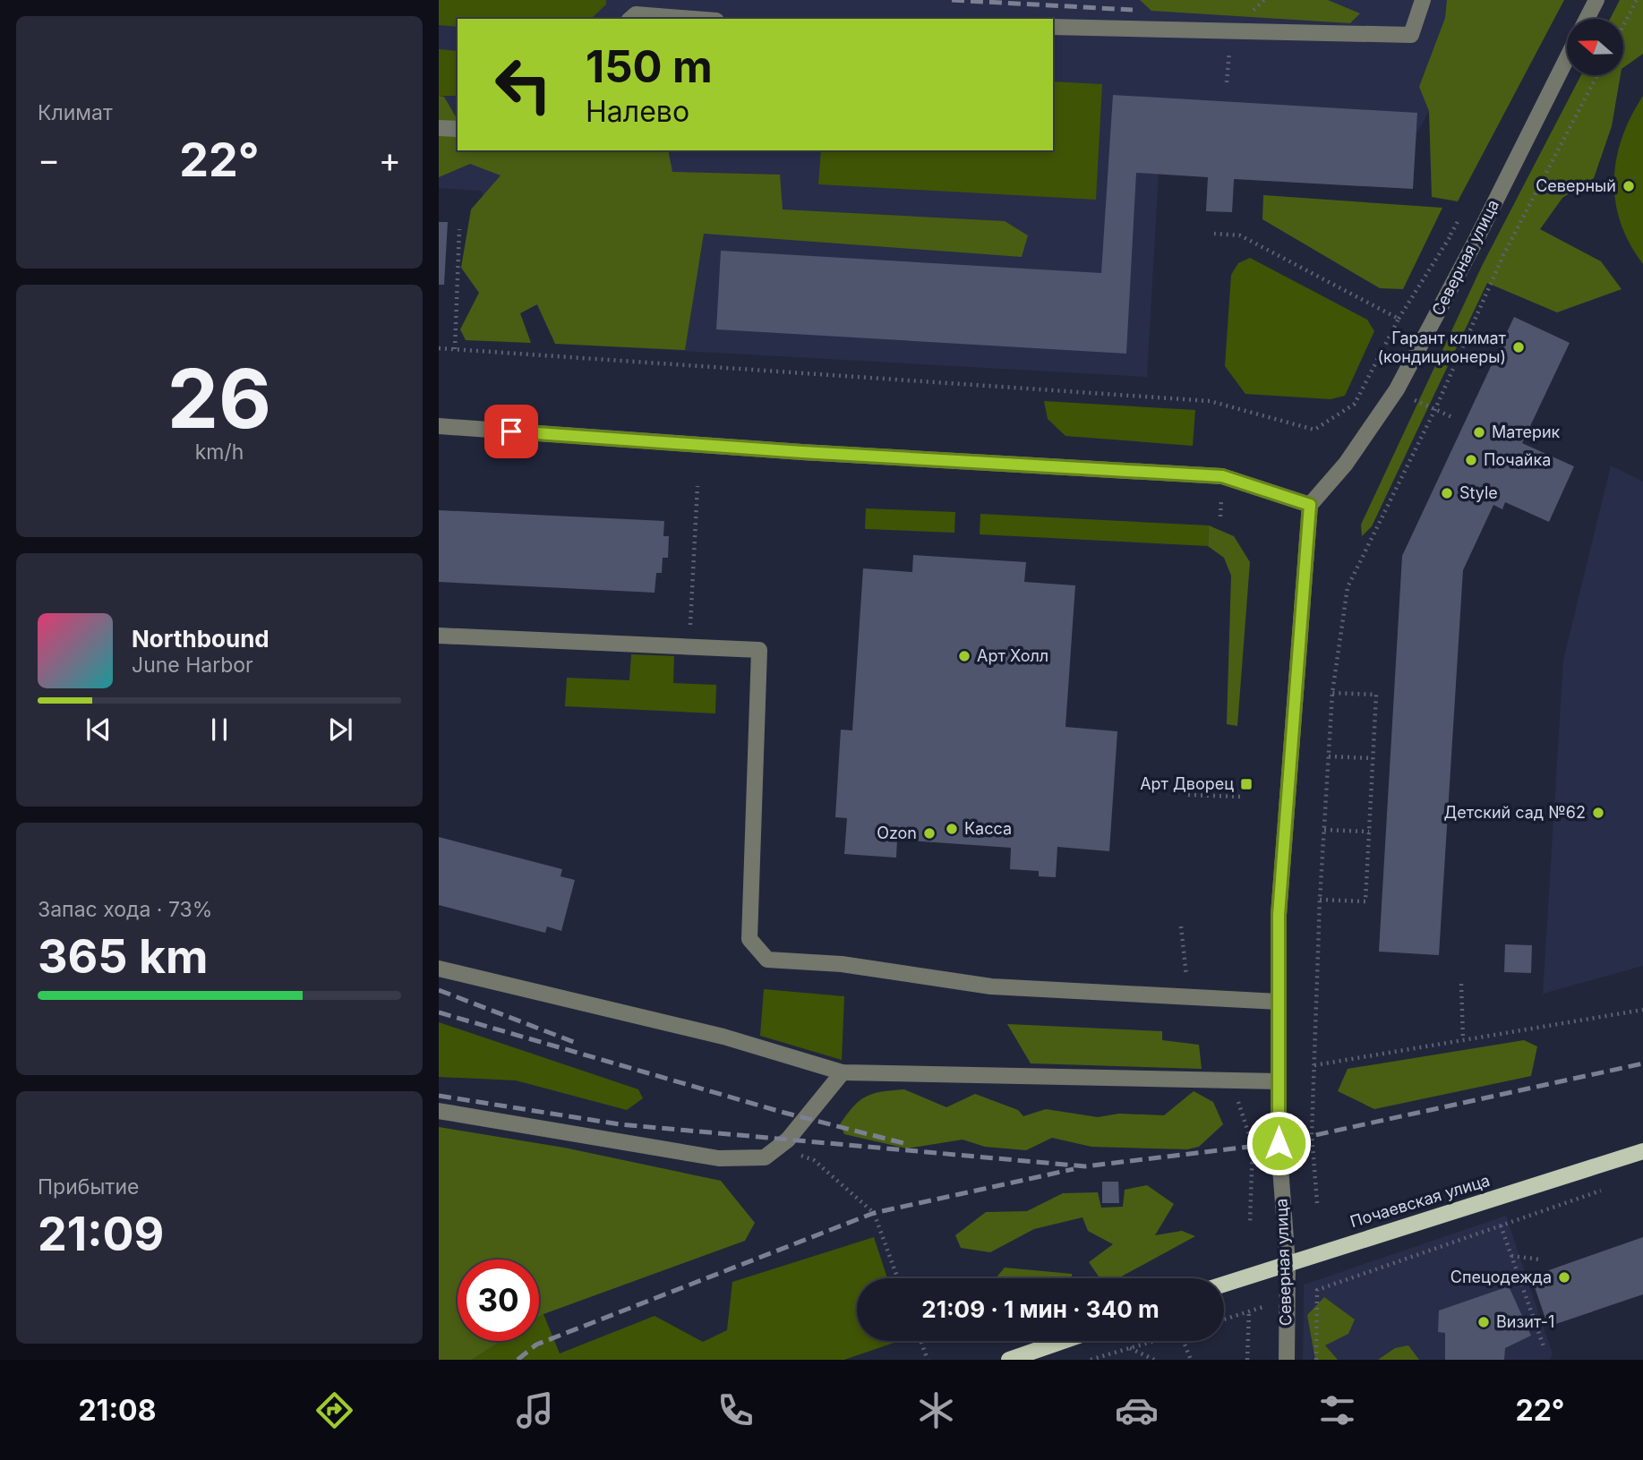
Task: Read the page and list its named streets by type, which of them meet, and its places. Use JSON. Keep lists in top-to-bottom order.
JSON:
{
  "streets": {
    "main road": ["Почаевская улица"],
    "street": ["Северная улица"]
  },
  "crossings": [
    ["Северная улица", "Почаевская улица"]
  ],
  "places": {
    "other": [
      "Северный",
      "Гарант климат (кондиционеры)",
      "Материк",
      "Почайка",
      "Style",
      "Арт Холл",
      "Детский сад №62",
      "Касса",
      "Ozon",
      "Спецодежда",
      "Визит-1"
    ],
    "transit": ["Арт Дворец"]
  },
  "north": "left",
  "page": {
    "tile": [
      "Климат",
      ["26", "km/h"],
      ["Запас хода · 73%", "365 km"],
      ["Прибытие", "21:09"]
    ],
    "turn": ["150 m", "Налево"],
    "heat": ["−", "22°", "+"],
    "song": ["Northbound", "June Harbor"],
    "limit": "30",
    "trip": "21:09 · 1 мин · 340 m",
    "tabs": ["21:08", "22°"]
  }
}
